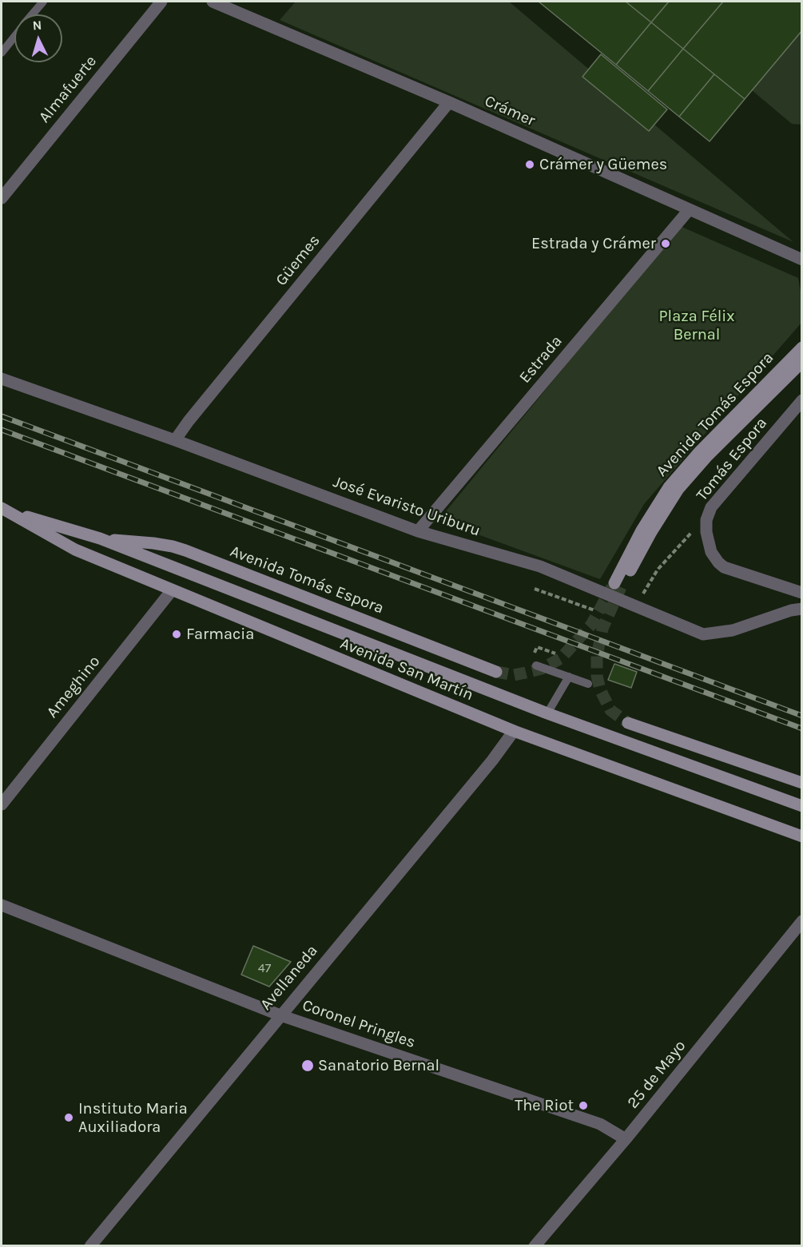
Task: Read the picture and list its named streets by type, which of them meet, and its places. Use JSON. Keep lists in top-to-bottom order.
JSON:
{
  "streets": {
    "main road": ["Avenida Tomás Espora", "Avenida San Martín"],
    "street": [
      "Almafuerte",
      "Crámer",
      "Güemes",
      "Estrada",
      "Tomás Espora",
      "José Evaristo Uriburu",
      "Ameghino",
      "Avellaneda",
      "Coronel Pringles",
      "25 de Mayo"
    ]
  },
  "crossings": [
    ["Crámer", "Güemes"],
    ["Crámer", "Estrada"],
    ["Güemes", "José Evaristo Uriburu"],
    ["Estrada", "José Evaristo Uriburu"],
    ["Avenida Tomás Espora", "Avenida San Martín"],
    ["Avenida San Martín", "Ameghino"],
    ["Avenida San Martín", "Avellaneda"],
    ["Avellaneda", "Coronel Pringles"],
    ["Coronel Pringles", "25 de Mayo"]
  ],
  "parks": ["Plaza Félix Bernal"],
  "places": [
    "Crámer y Güemes",
    "Estrada y Crámer",
    "Farmacia",
    "Sanatorio Bernal",
    "The Riot",
    "Instituto Maria Auxiliadora"
  ],
  "house_numbers": ["47"],
  "north": "top"
}
